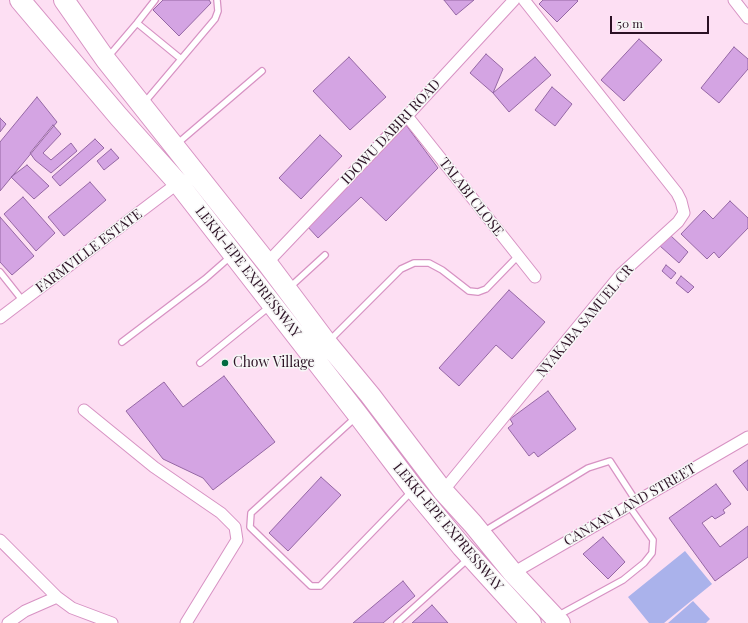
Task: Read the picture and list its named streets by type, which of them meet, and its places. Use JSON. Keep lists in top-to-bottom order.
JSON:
{
  "streets": {
    "highway": ["LEKKI-EPE EXPRESSWAY"],
    "street": [
      "IDOWU DABIRI ROAD",
      "TALABI CLOSE",
      "FARMVILLE ESTATE",
      "NYAKABA SAMUEL CR",
      "CANAAN LAND STREET"
    ]
  },
  "crossings": [
    ["IDOWU DABIRI ROAD", "TALABI CLOSE"],
    ["IDOWU DABIRI ROAD", "LEKKI-EPE EXPRESSWAY"],
    ["FARMVILLE ESTATE", "LEKKI-EPE EXPRESSWAY"],
    ["LEKKI-EPE EXPRESSWAY", "NYAKABA SAMUEL CR"],
    ["LEKKI-EPE EXPRESSWAY", "CANAAN LAND STREET"]
  ],
  "places": ["Chow Village"],
  "scale_bar": "50 m"
}
